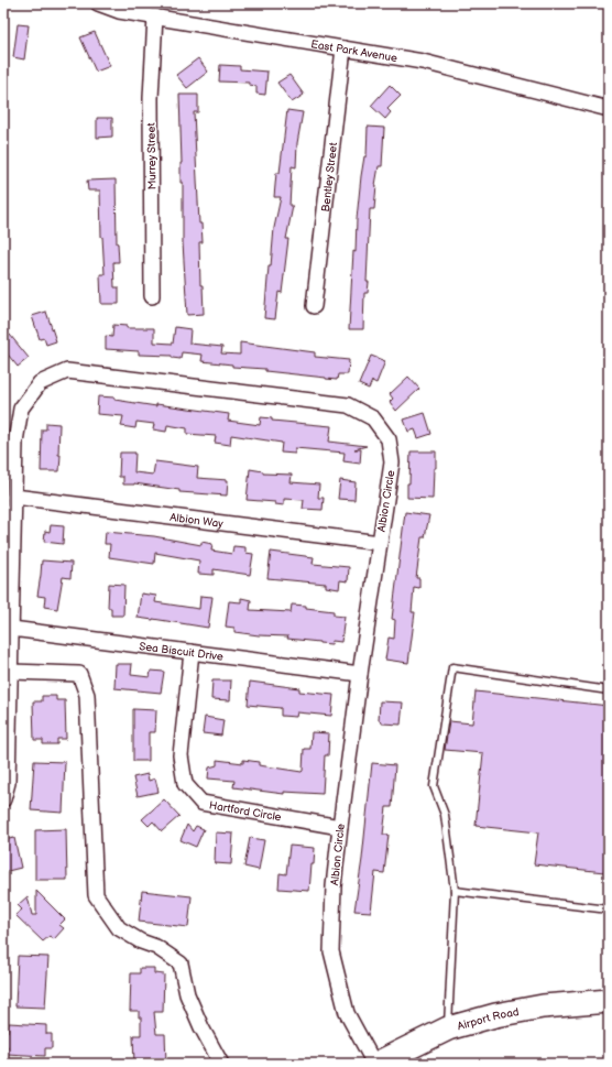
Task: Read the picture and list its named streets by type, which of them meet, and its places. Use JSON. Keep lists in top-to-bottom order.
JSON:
{
  "streets": {
    "highway": ["Airport Road"],
    "street": [
      "East Park Avenue",
      "Murrey Street",
      "Bentley Street",
      "Albion Circle",
      "Albion Way",
      "Sea Biscuit Drive",
      "Hartford Circle"
    ]
  },
  "crossings": [
    ["East Park Avenue", "Murrey Street"],
    ["East Park Avenue", "Bentley Street"],
    ["Albion Circle", "Albion Way"],
    ["Albion Circle", "Sea Biscuit Drive"],
    ["Albion Circle", "Hartford Circle"],
    ["Albion Circle", "Airport Road"],
    ["Sea Biscuit Drive", "Hartford Circle"]
  ]
}
